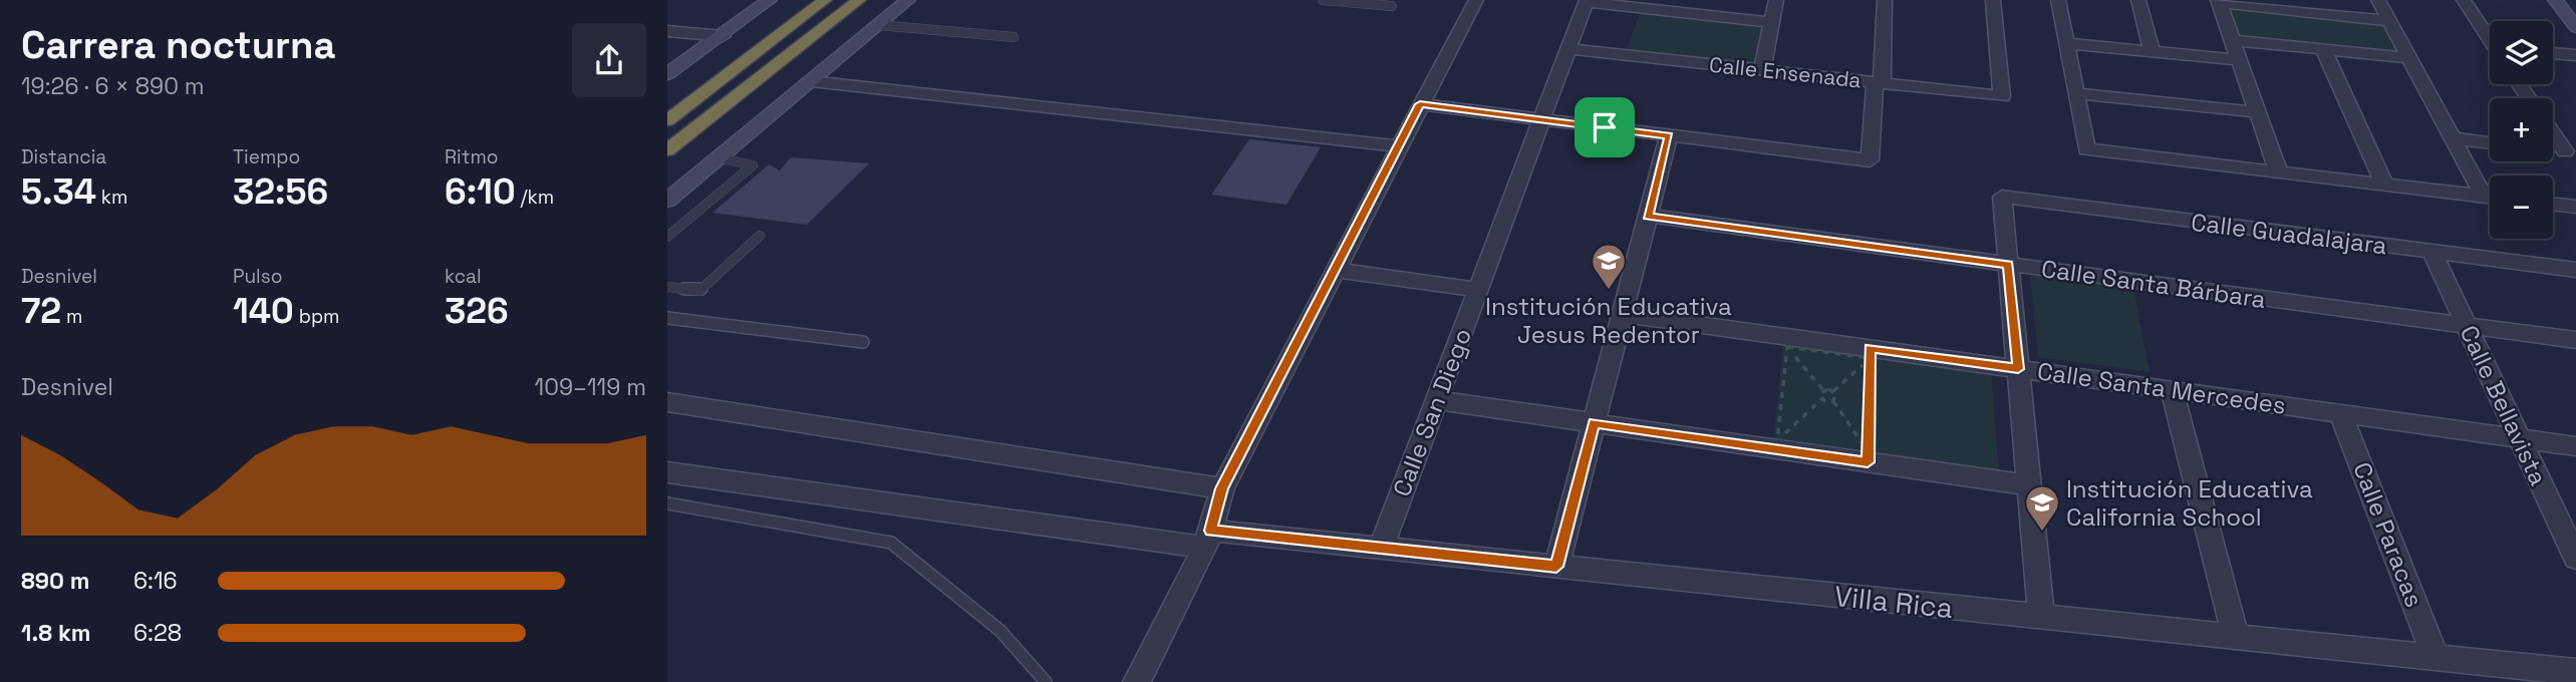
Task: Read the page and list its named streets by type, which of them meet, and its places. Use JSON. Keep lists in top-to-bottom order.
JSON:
{
  "streets": {
    "street": [
      "Calle Ensenada",
      "Calle Guadalajara",
      "Calle Santa Bárbara",
      "Calle Santa Mercedes",
      "Calle Bellavista",
      "Calle San Diego",
      "Calle Paracas",
      "Villa Rica"
    ]
  },
  "crossings": [
    ["Calle Ensenada", "Calle San Diego"],
    ["Calle Guadalajara", "Calle Santa Bárbara"],
    ["Calle Guadalajara", "Calle Bellavista"],
    ["Calle Santa Bárbara", "Calle Bellavista"],
    ["Calle Santa Mercedes", "Calle Bellavista"],
    ["Calle Santa Mercedes", "Calle Paracas"],
    ["Calle San Diego", "Villa Rica"],
    ["Calle Paracas", "Villa Rica"]
  ],
  "places": {
    "school or university": ["Institución Educativa Jesus Redentor", "Institución Educativa California School"]
  },
  "page": {
    "heading": ["Carrera nocturna", "19:26 · 6 × 890 m"],
    "map_buttons": ["+", "−"],
    "stats": [
      ["Distancia", "5.34 km"],
      ["Tiempo", "32:56"],
      ["Ritmo", "6:10 /km"],
      ["Desnivel", "72 m"],
      ["Pulso", "140 bpm"],
      ["kcal", "326"]
    ],
    "chart": ["Desnivel", "109–119 m"],
    "list": [
      {
        "name": "890 m",
        "note": "6:16"
      },
      {
        "name": "1.8 km",
        "note": "6:28"
      }
    ]
  }
}
